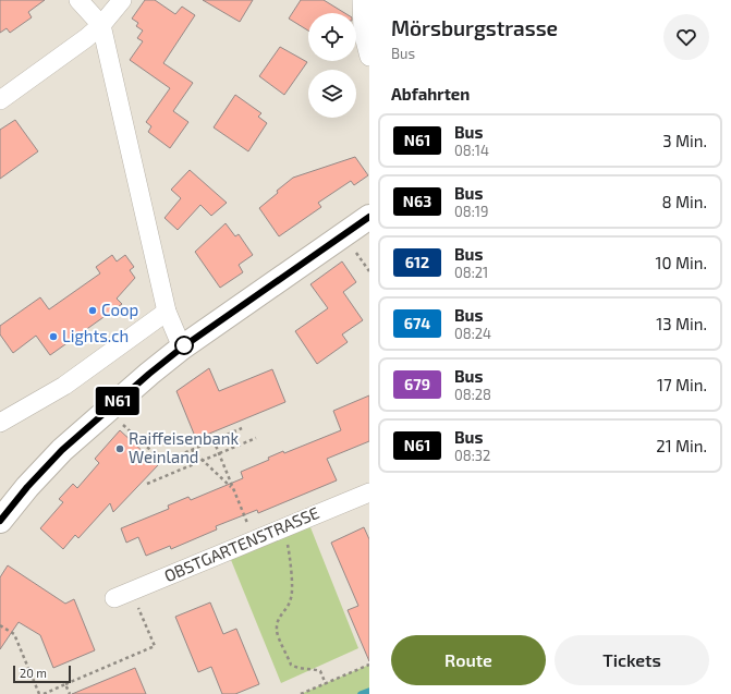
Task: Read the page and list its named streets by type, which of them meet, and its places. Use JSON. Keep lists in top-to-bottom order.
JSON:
{
  "streets": {
    "street": ["OBSTGARTENSTRASSE"]
  },
  "places": ["Coop", "Lights.ch", "Raiffeisenbank Weinland"],
  "lines": ["bus line N61"],
  "scale_bar": "20 m",
  "page": {
    "on_map": "N61",
    "heading": [
      ["Mörsburgstrasse", "Bus"],
      "Abfahrten"
    ],
    "list": [
      {
        "mark": "N61",
        "name": "Bus",
        "note": "08:14",
        "value": "3 Min."
      },
      {
        "mark": "N63",
        "name": "Bus",
        "note": "08:19",
        "value": "8 Min."
      },
      {
        "mark": "612",
        "name": "Bus",
        "note": "08:21",
        "value": "10 Min."
      },
      {
        "mark": "674",
        "name": "Bus",
        "note": "08:24",
        "value": "13 Min."
      },
      {
        "mark": "679",
        "name": "Bus",
        "note": "08:28",
        "value": "17 Min."
      },
      {
        "mark": "N61",
        "name": "Bus",
        "note": "08:32",
        "value": "21 Min."
      }
    ],
    "buttons": ["Route", "Tickets"],
    "scale": "20 m"
  }
}
